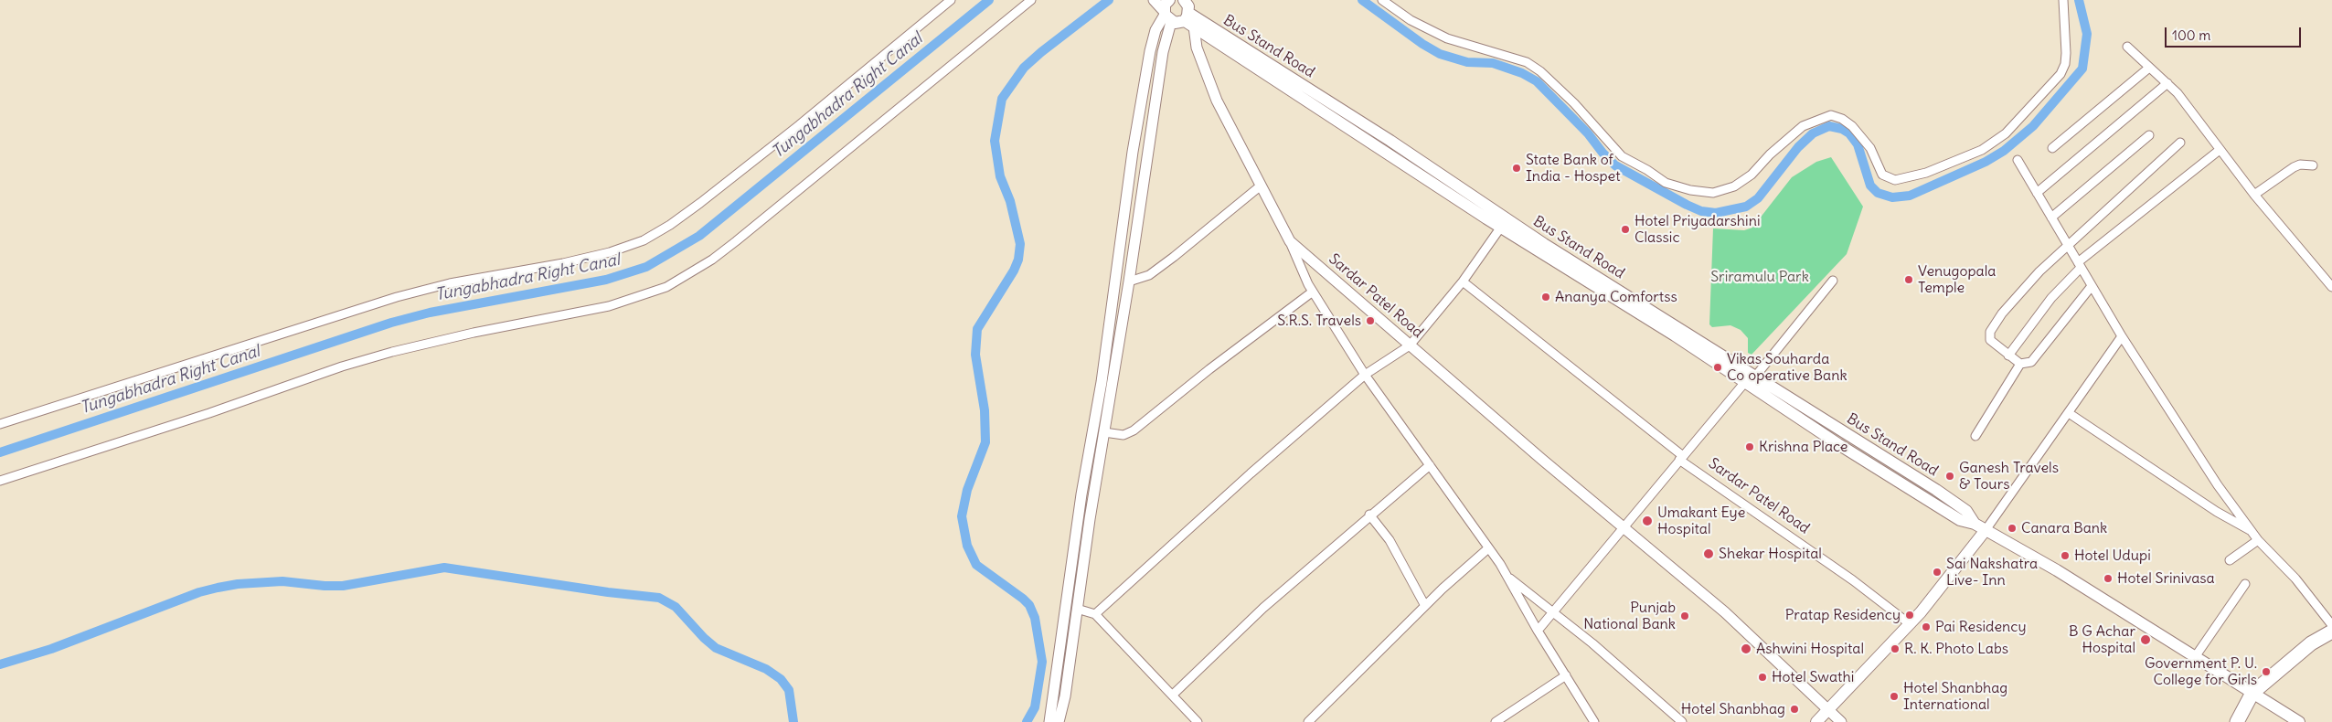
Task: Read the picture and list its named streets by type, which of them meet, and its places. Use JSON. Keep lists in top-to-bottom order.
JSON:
{
  "streets": {
    "main road": ["Bus Stand Road"],
    "street": ["Sardar Patel Road"]
  },
  "crossings": [
    ["Bus Stand Road", "Sardar Patel Road"]
  ],
  "water": ["Tungabhadra Right Canal"],
  "parks": ["Sriramulu Park"],
  "places": [
    "State Bank of India - Hospet",
    "Hotel Priyadarshini Classic",
    "Venugopala Temple",
    "Ananya Comfortss",
    "S.R.S. Travels",
    "Vikas Souharda Co operative Bank",
    "Krishna Place",
    "Ganesh Travels & Tours",
    "Umakant Eye Hospital",
    "Canara Bank",
    "Shekar Hospital",
    "Hotel Udupi",
    "Sai Nakshatra Live- Inn",
    "Hotel Srinivasa",
    "Pratap Residency",
    "Punjab National Bank",
    "Pai Residency",
    "B G Achar Hospital",
    "Ashwini Hospital",
    "R. K. Photo Labs",
    "Government P. U. College for Girls",
    "Hotel Swathi",
    "Hotel Shanbhag International",
    "Hotel Shanbhag"
  ],
  "scale_bar": "100 m"
}
